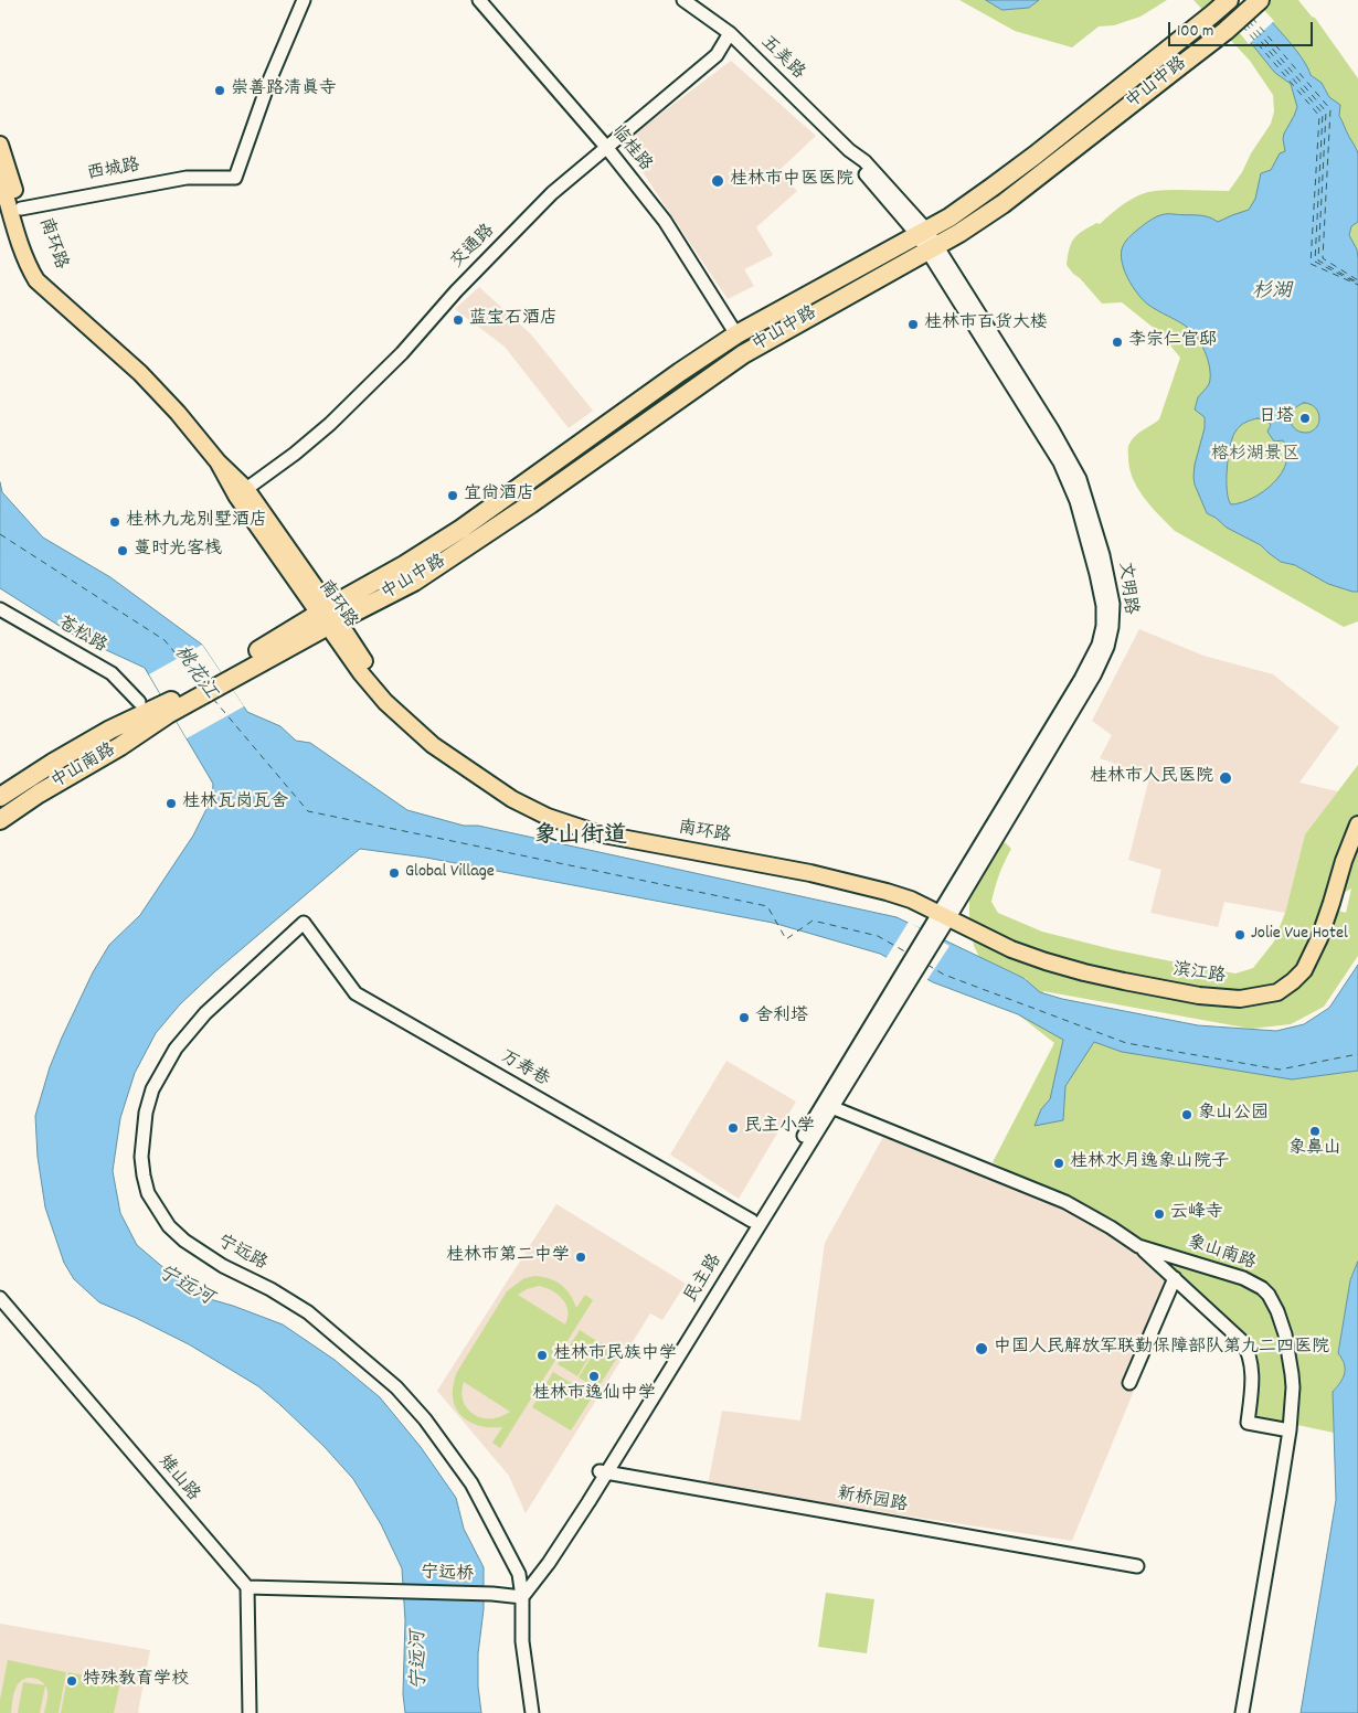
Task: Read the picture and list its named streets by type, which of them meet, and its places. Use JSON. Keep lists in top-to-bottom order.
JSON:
{
  "streets": {
    "highway": ["中山中路", "中山南路"],
    "main road": ["南环路", "滨江路"],
    "street": [
      "五美路",
      "临桂路",
      "西城路",
      "交通路",
      "文明路",
      "苍松路",
      "万寿巷",
      "宁远路",
      "象山南路",
      "民主路",
      "雉山路",
      "新桥园路",
      "宁远桥"
    ]
  },
  "crossings": [
    ["五美路", "中山中路"],
    ["五美路", "交通路"],
    ["五美路", "文明路"],
    ["中山中路", "临桂路"],
    ["中山中路", "南环路"],
    ["中山中路", "文明路"],
    ["临桂路", "交通路"],
    ["西城路", "南环路"],
    ["南环路", "交通路"],
    ["南环路", "文明路"],
    ["南环路", "滨江路"],
    ["文明路", "滨江路"],
    ["文明路", "民主路"],
    ["万寿巷", "宁远路"],
    ["万寿巷", "民主路"],
    ["宁远路", "民主路"],
    ["宁远路", "宁远桥"],
    ["象山南路", "民主路"],
    ["民主路", "新桥园路"],
    ["民主路", "宁远桥"],
    ["雉山路", "宁远桥"]
  ],
  "districts": ["象山街道"],
  "water": ["杉湖", "桃花江", "宁远河"],
  "parks": ["榕杉湖景区"],
  "places": [
    "崇善路清真寺",
    "桂林市中医医院",
    "蓝宝石酒店",
    "桂林市百货大楼",
    "李宗仁官邸",
    "日塔",
    "宜尚酒店",
    "桂林九龙别墅酒店",
    "蔓时光客栈",
    "桂林市人民医院",
    "桂林瓦岗瓦舍",
    "Global Village",
    "Jolie Vue Hotel",
    "舍利塔",
    "象山公园",
    "民主小学",
    "象鼻山",
    "桂林水月逸象山院子",
    "云峰寺",
    "桂林市第二中学",
    "中国人民解放军联勤保障部队第九二四医院",
    "桂林市民族中学",
    "桂林市逸仙中学",
    "特殊教育学校"
  ],
  "scale_bar": "100 m"
}
